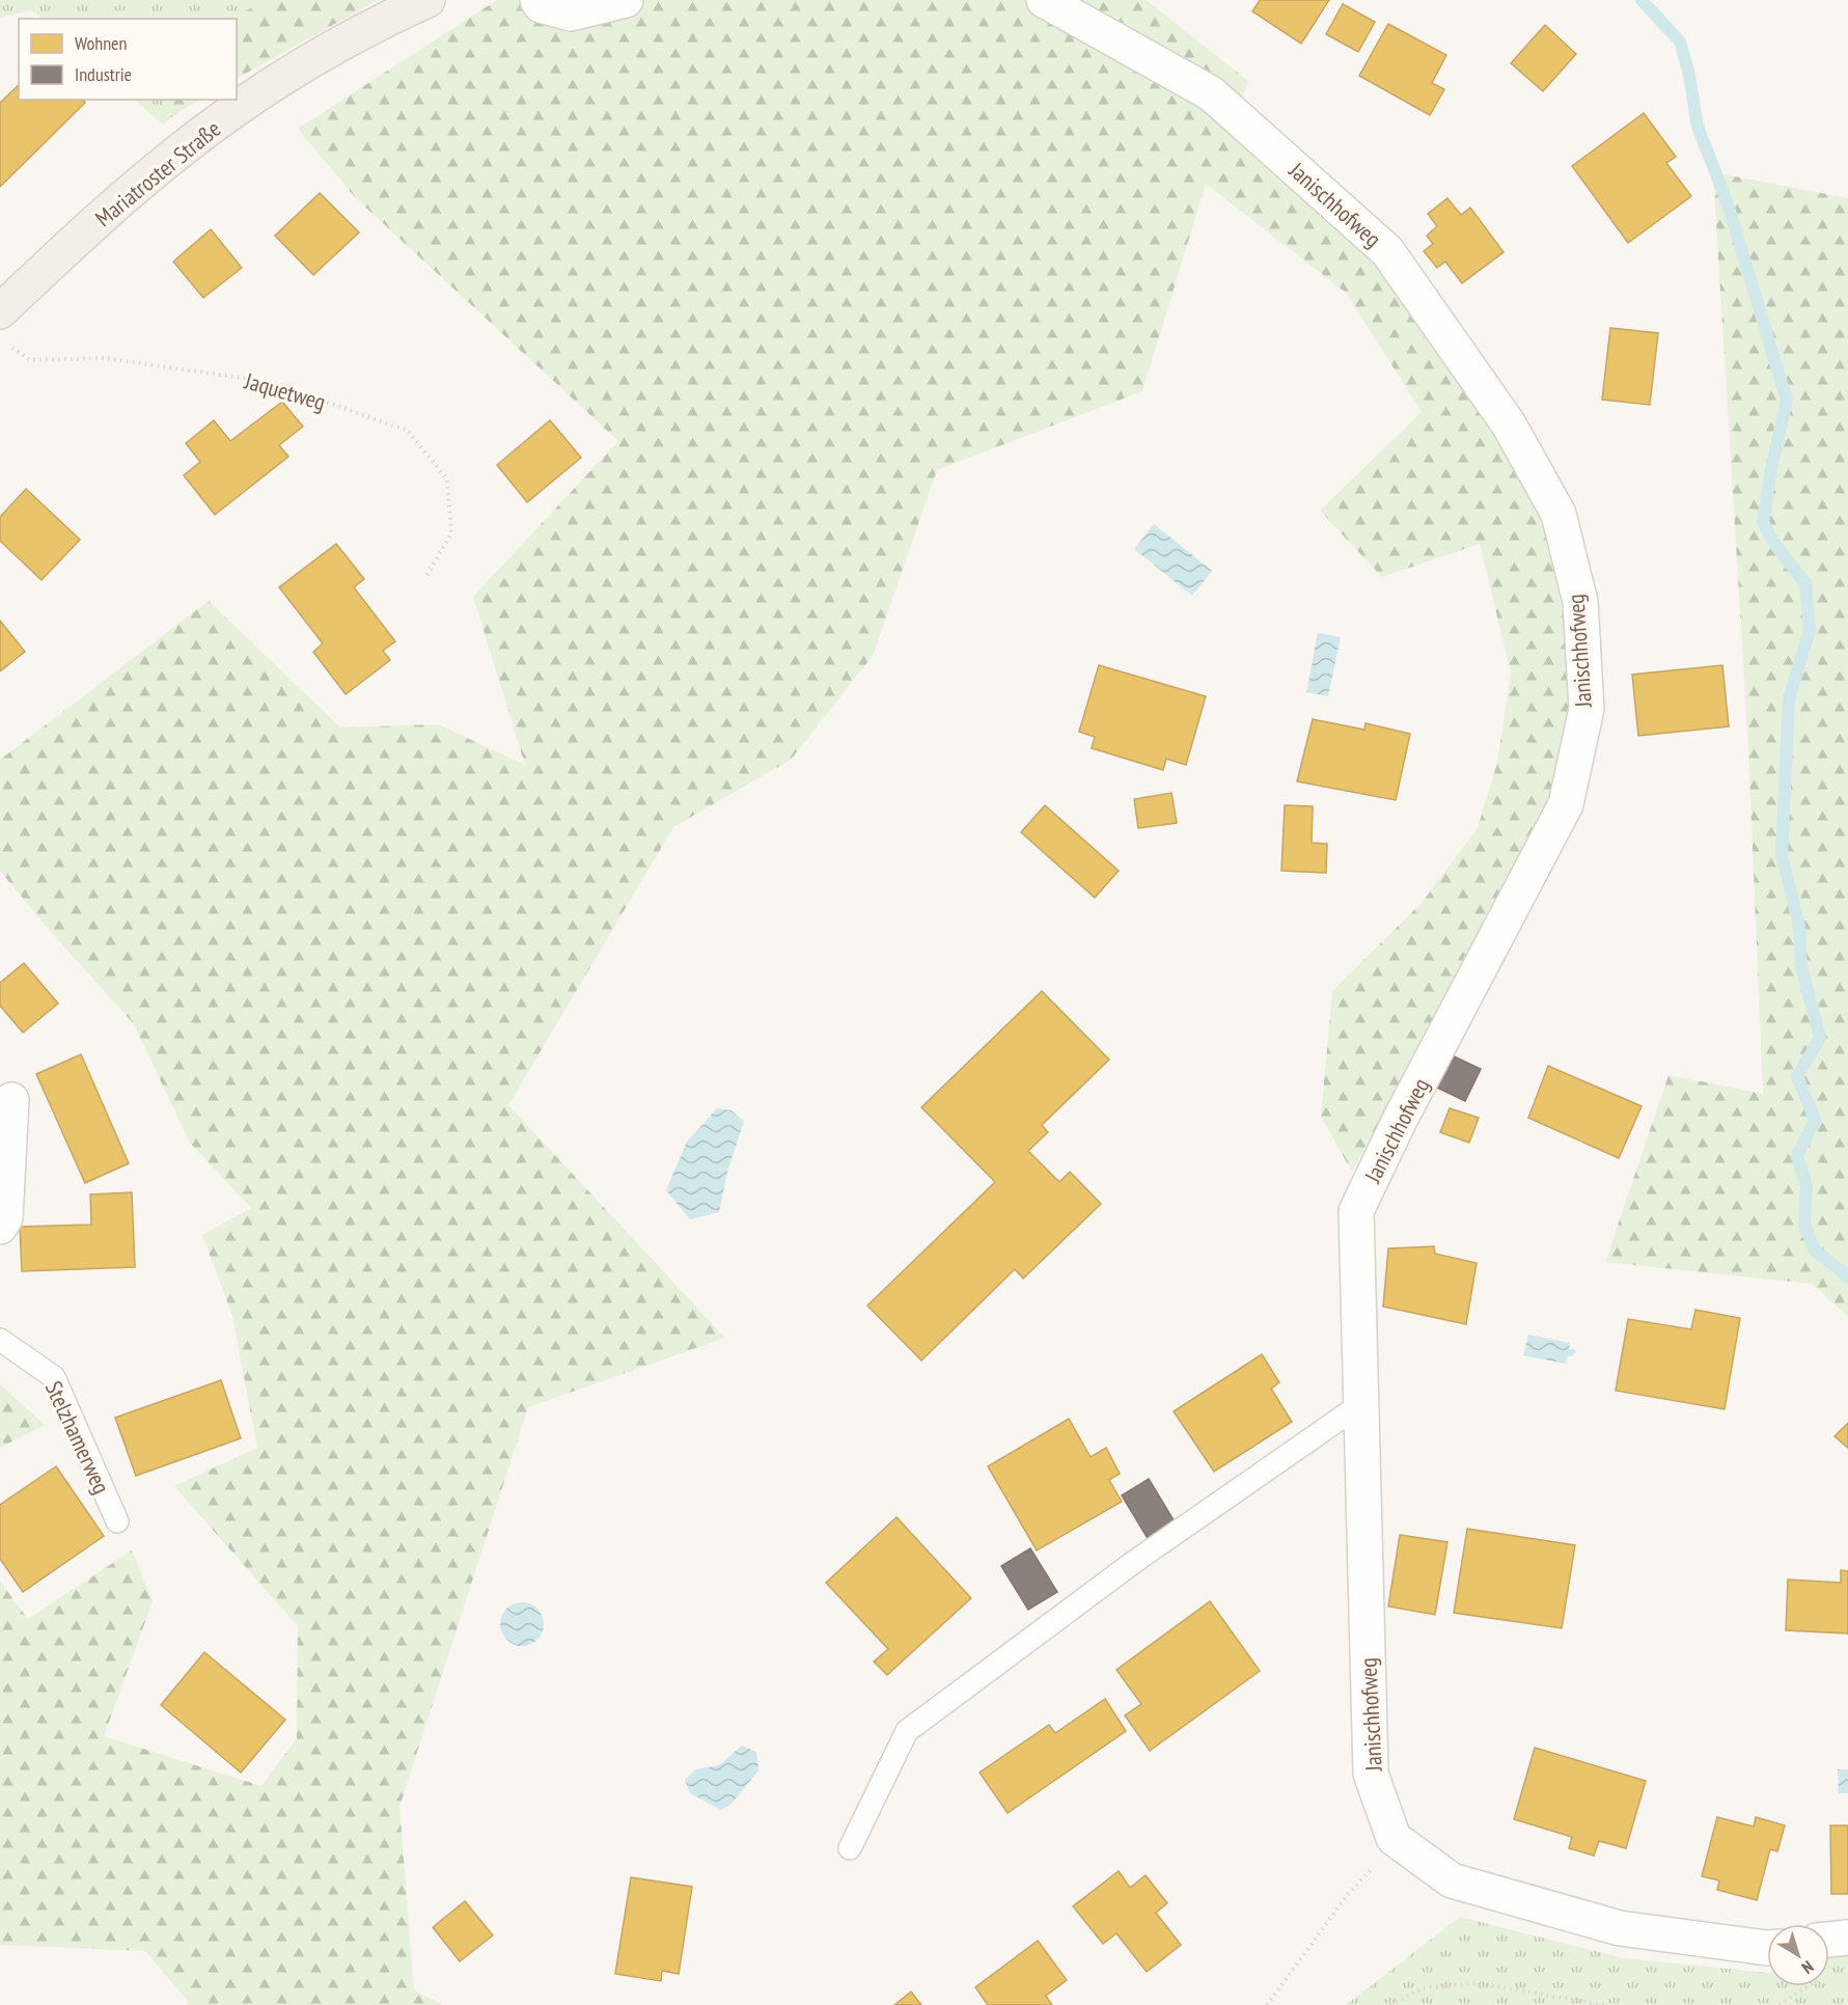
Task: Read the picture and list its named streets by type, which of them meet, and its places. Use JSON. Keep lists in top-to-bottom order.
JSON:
{
  "streets": {
    "main road": ["Mariatroster Straße"],
    "street": ["Janischhofweg"],
    "lane": ["Stelzhamerweg"],
    "path": ["Jaquetweg"]
  },
  "legend": ["Wohnen", "Industrie"],
  "north": "bottom right"
}
